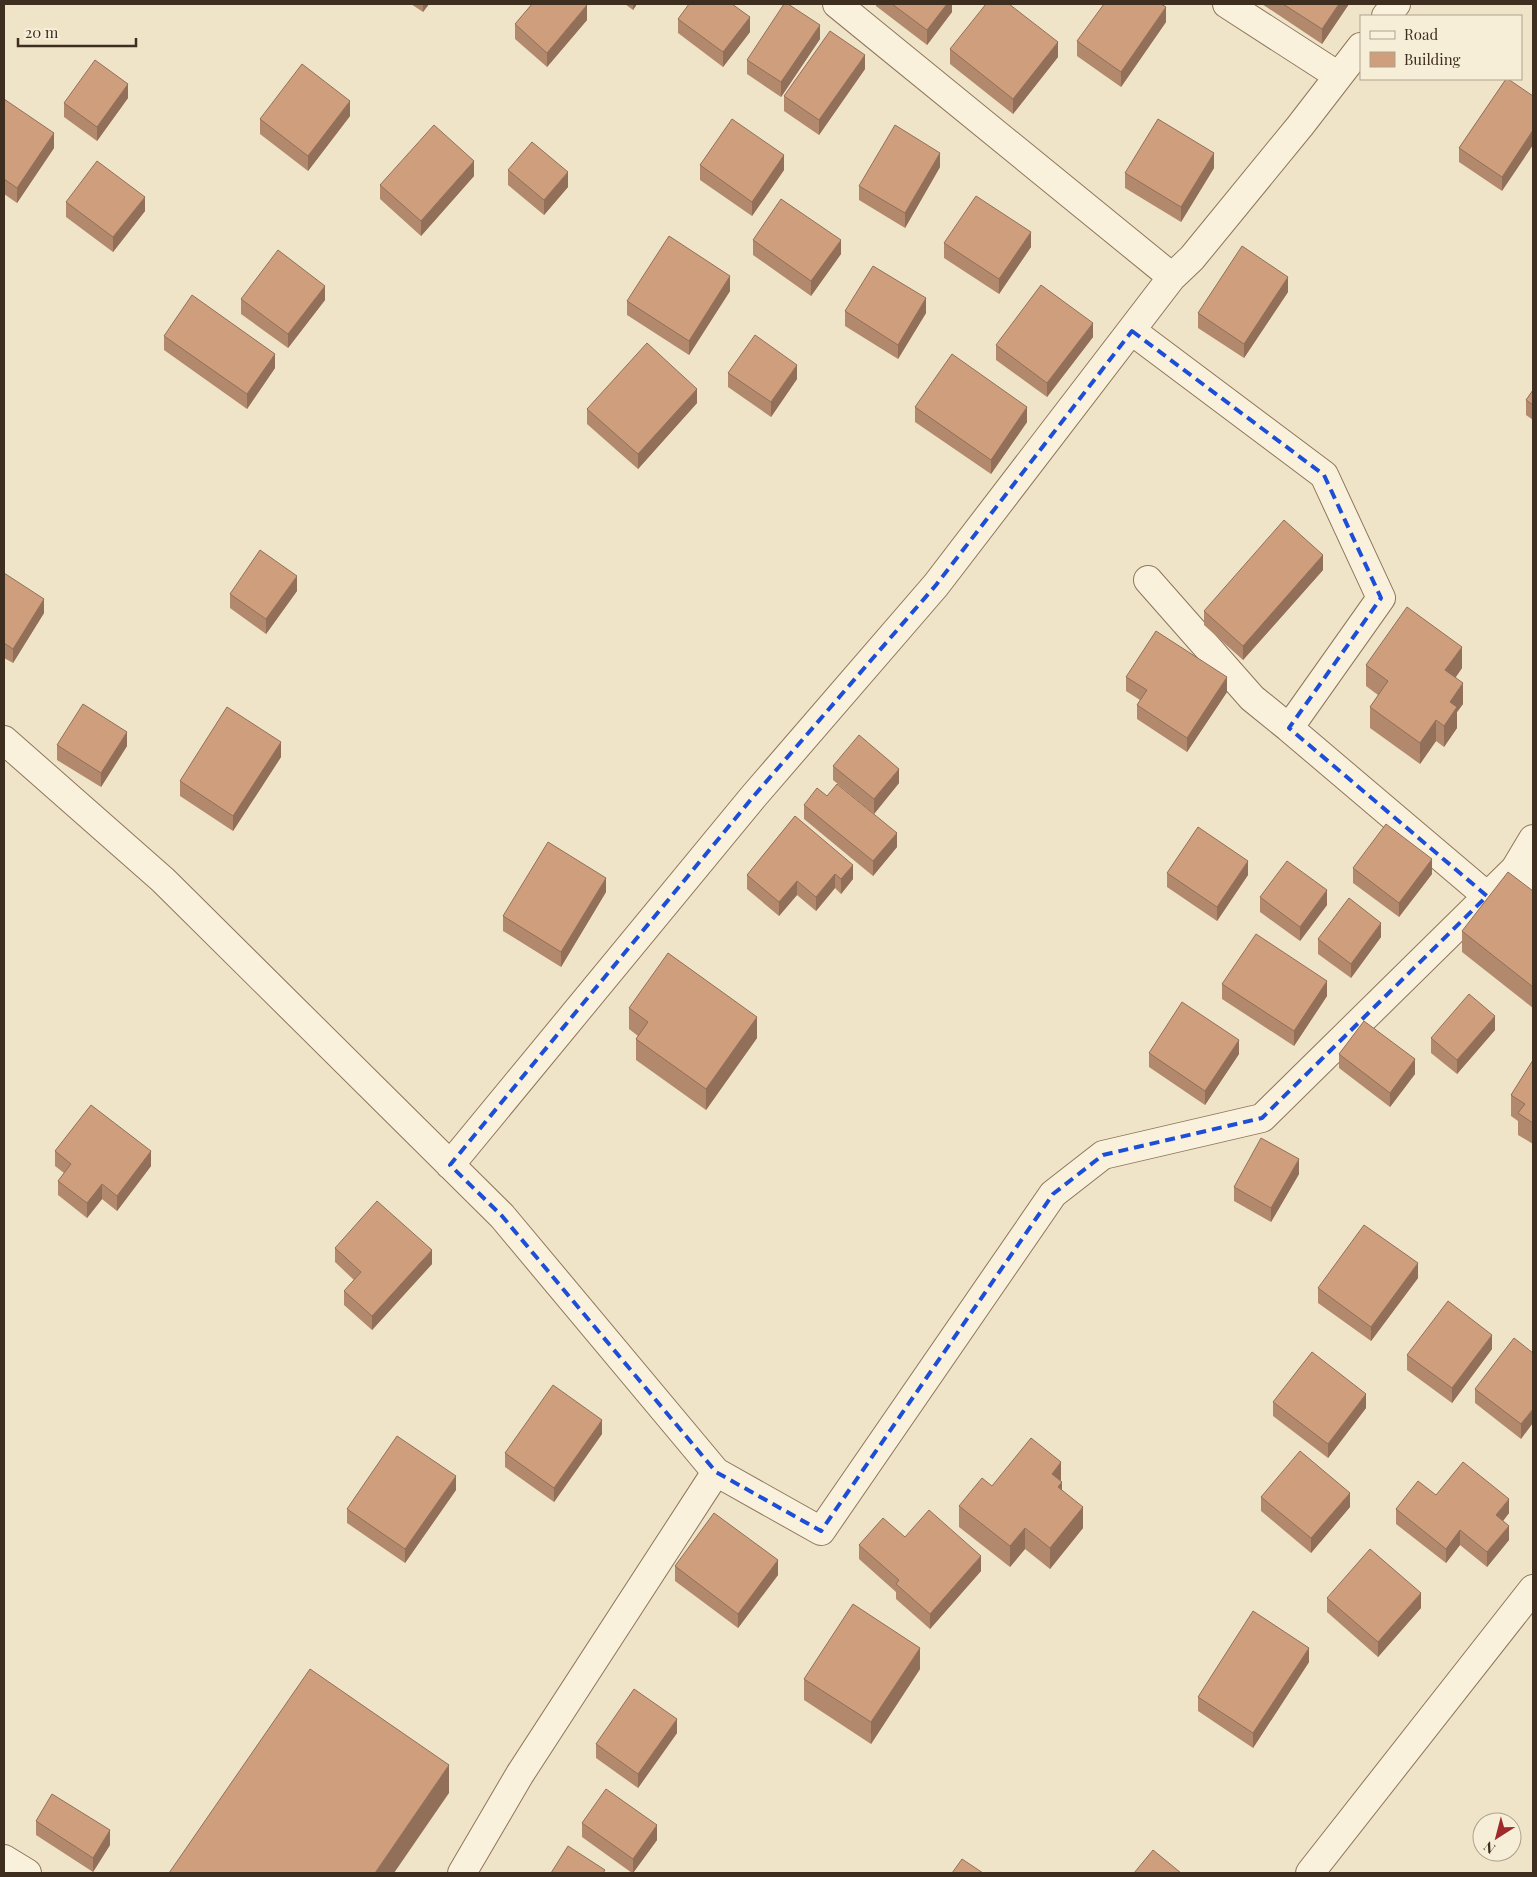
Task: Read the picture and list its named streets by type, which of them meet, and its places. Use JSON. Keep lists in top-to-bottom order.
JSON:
{
  "legend": ["Road", "Building"],
  "scale_bar": "20 m",
  "north": "bottom left"
}
